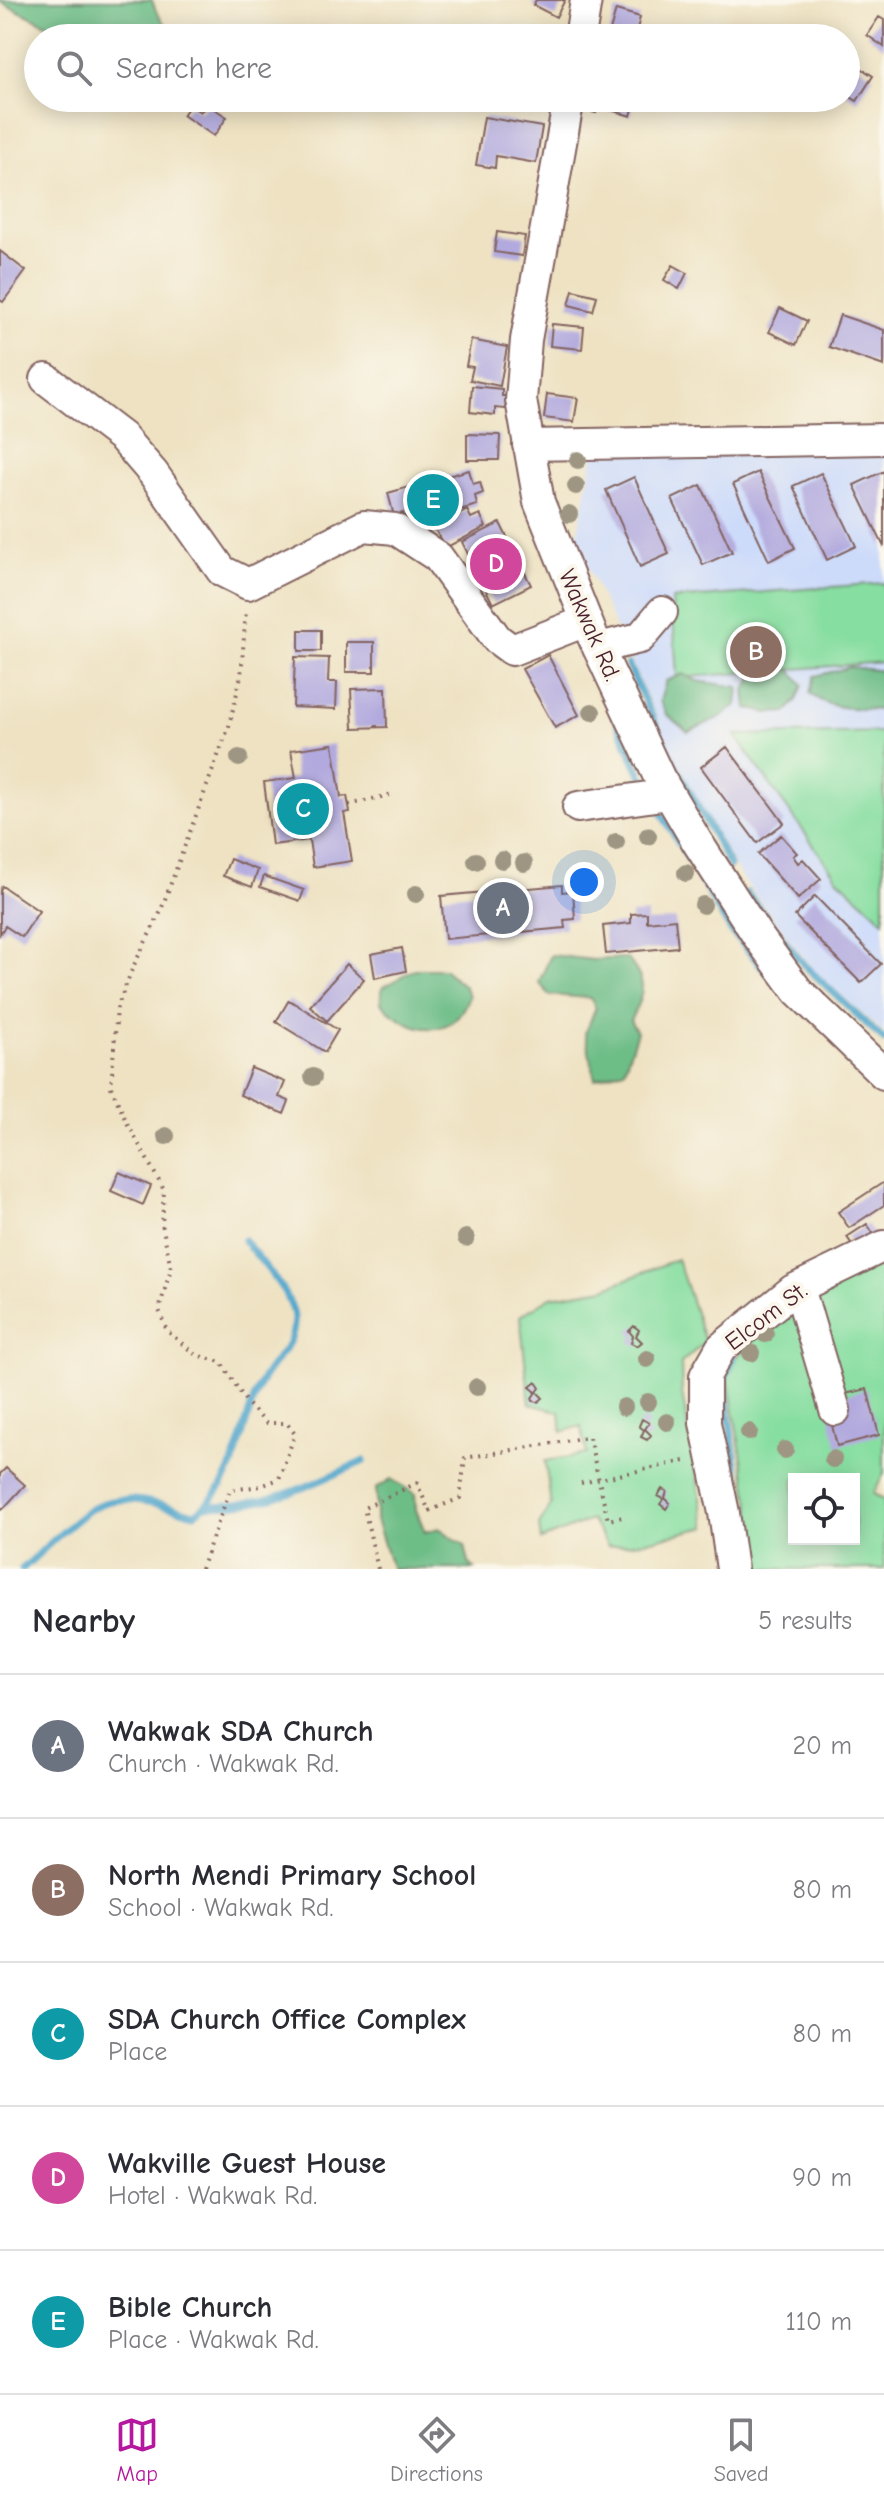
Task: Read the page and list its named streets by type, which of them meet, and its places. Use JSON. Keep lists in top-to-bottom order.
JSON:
{
  "streets": {
    "street": ["Wakwak Rd.", "Elcom St."]
  },
  "page": {
    "search": "Search here",
    "pins": [
      "E",
      "D",
      "B",
      "C",
      "A"
    ],
    "heading": ["Nearby", "5 results"],
    "list": [
      {
        "mark": "A",
        "name": "Wakwak SDA Church",
        "note": "Church · Wakwak Rd.",
        "value": "20 m"
      },
      {
        "mark": "B",
        "name": "North Mendi Primary School",
        "note": "School · Wakwak Rd.",
        "value": "80 m"
      },
      {
        "mark": "C",
        "name": "SDA Church Office Complex",
        "note": "Place",
        "value": "80 m"
      },
      {
        "mark": "D",
        "name": "Wakville Guest House",
        "note": "Hotel · Wakwak Rd.",
        "value": "90 m"
      },
      {
        "mark": "E",
        "name": "Bible Church",
        "note": "Place · Wakwak Rd.",
        "value": "110 m"
      }
    ],
    "nav": ["Map", "Directions", "Saved"]
  }
}
